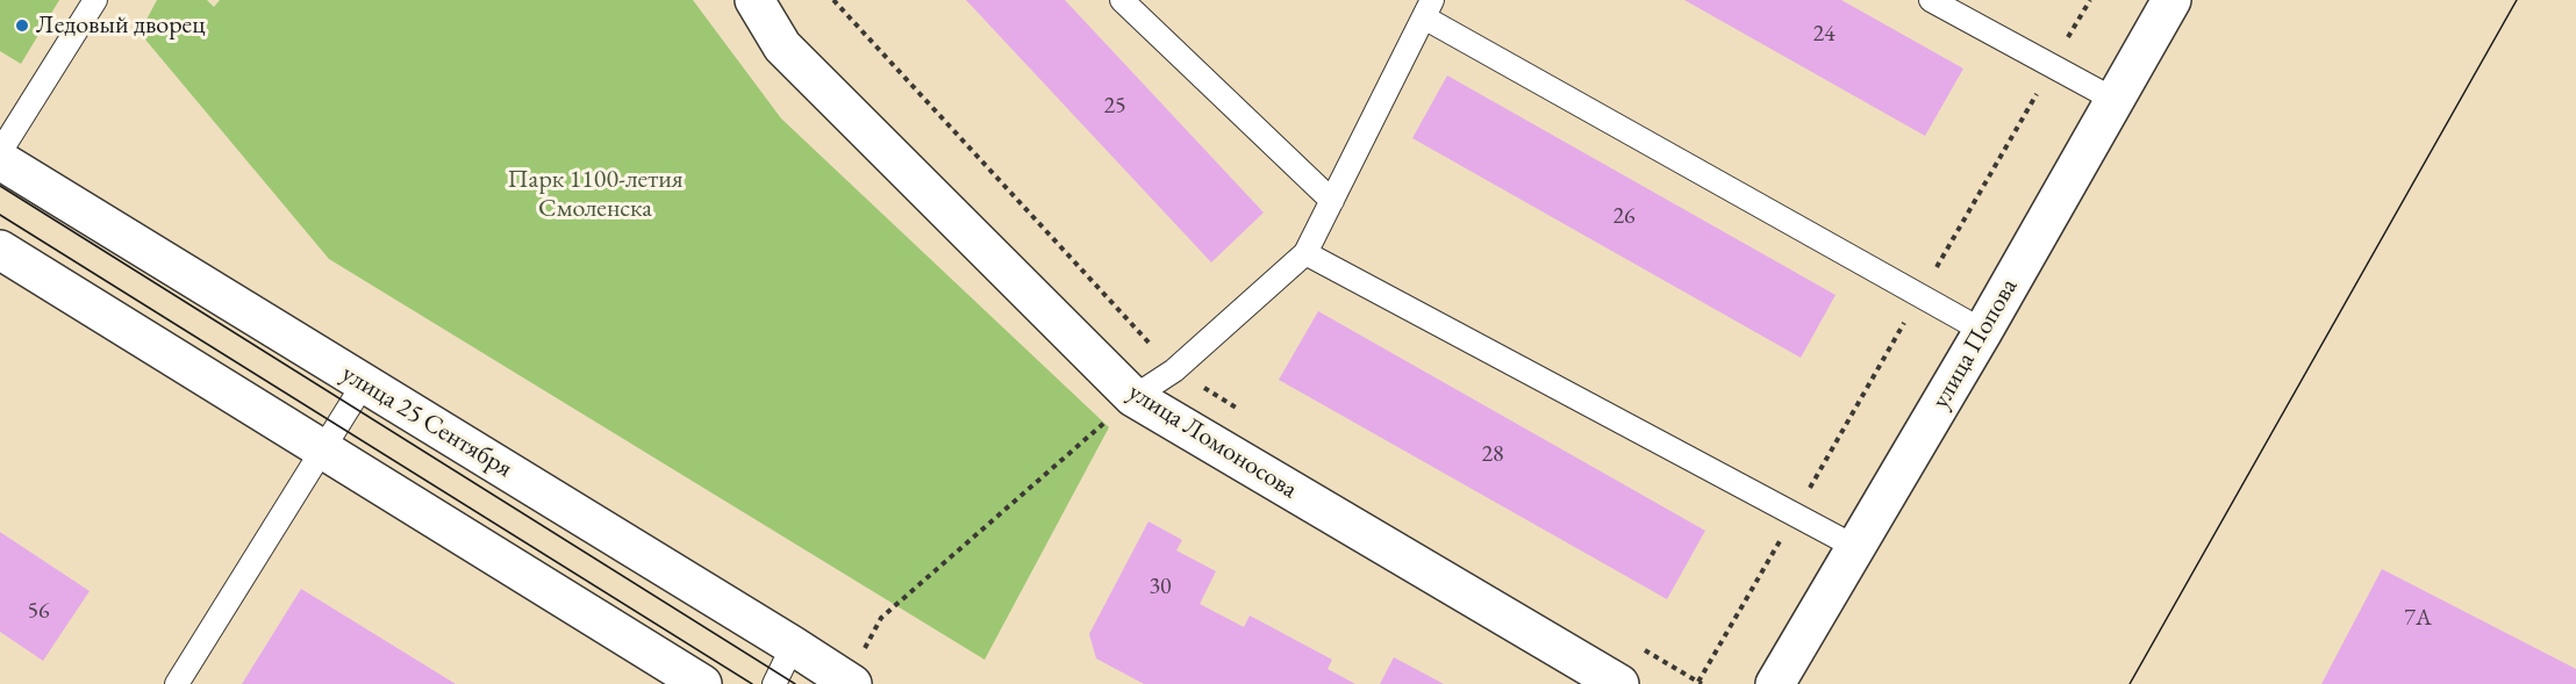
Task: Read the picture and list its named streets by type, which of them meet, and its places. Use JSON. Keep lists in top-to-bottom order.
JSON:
{
  "streets": {
    "street": ["улица Попова", "улица 25 Сентября", "улица Ломоносова"]
  },
  "parks": ["Парк 1100-летия Смоленска"],
  "places": ["Ледовый дворец"],
  "house_numbers": [
    "24",
    "25",
    "26",
    "28",
    "30",
    "56",
    "7А"
  ]
}
